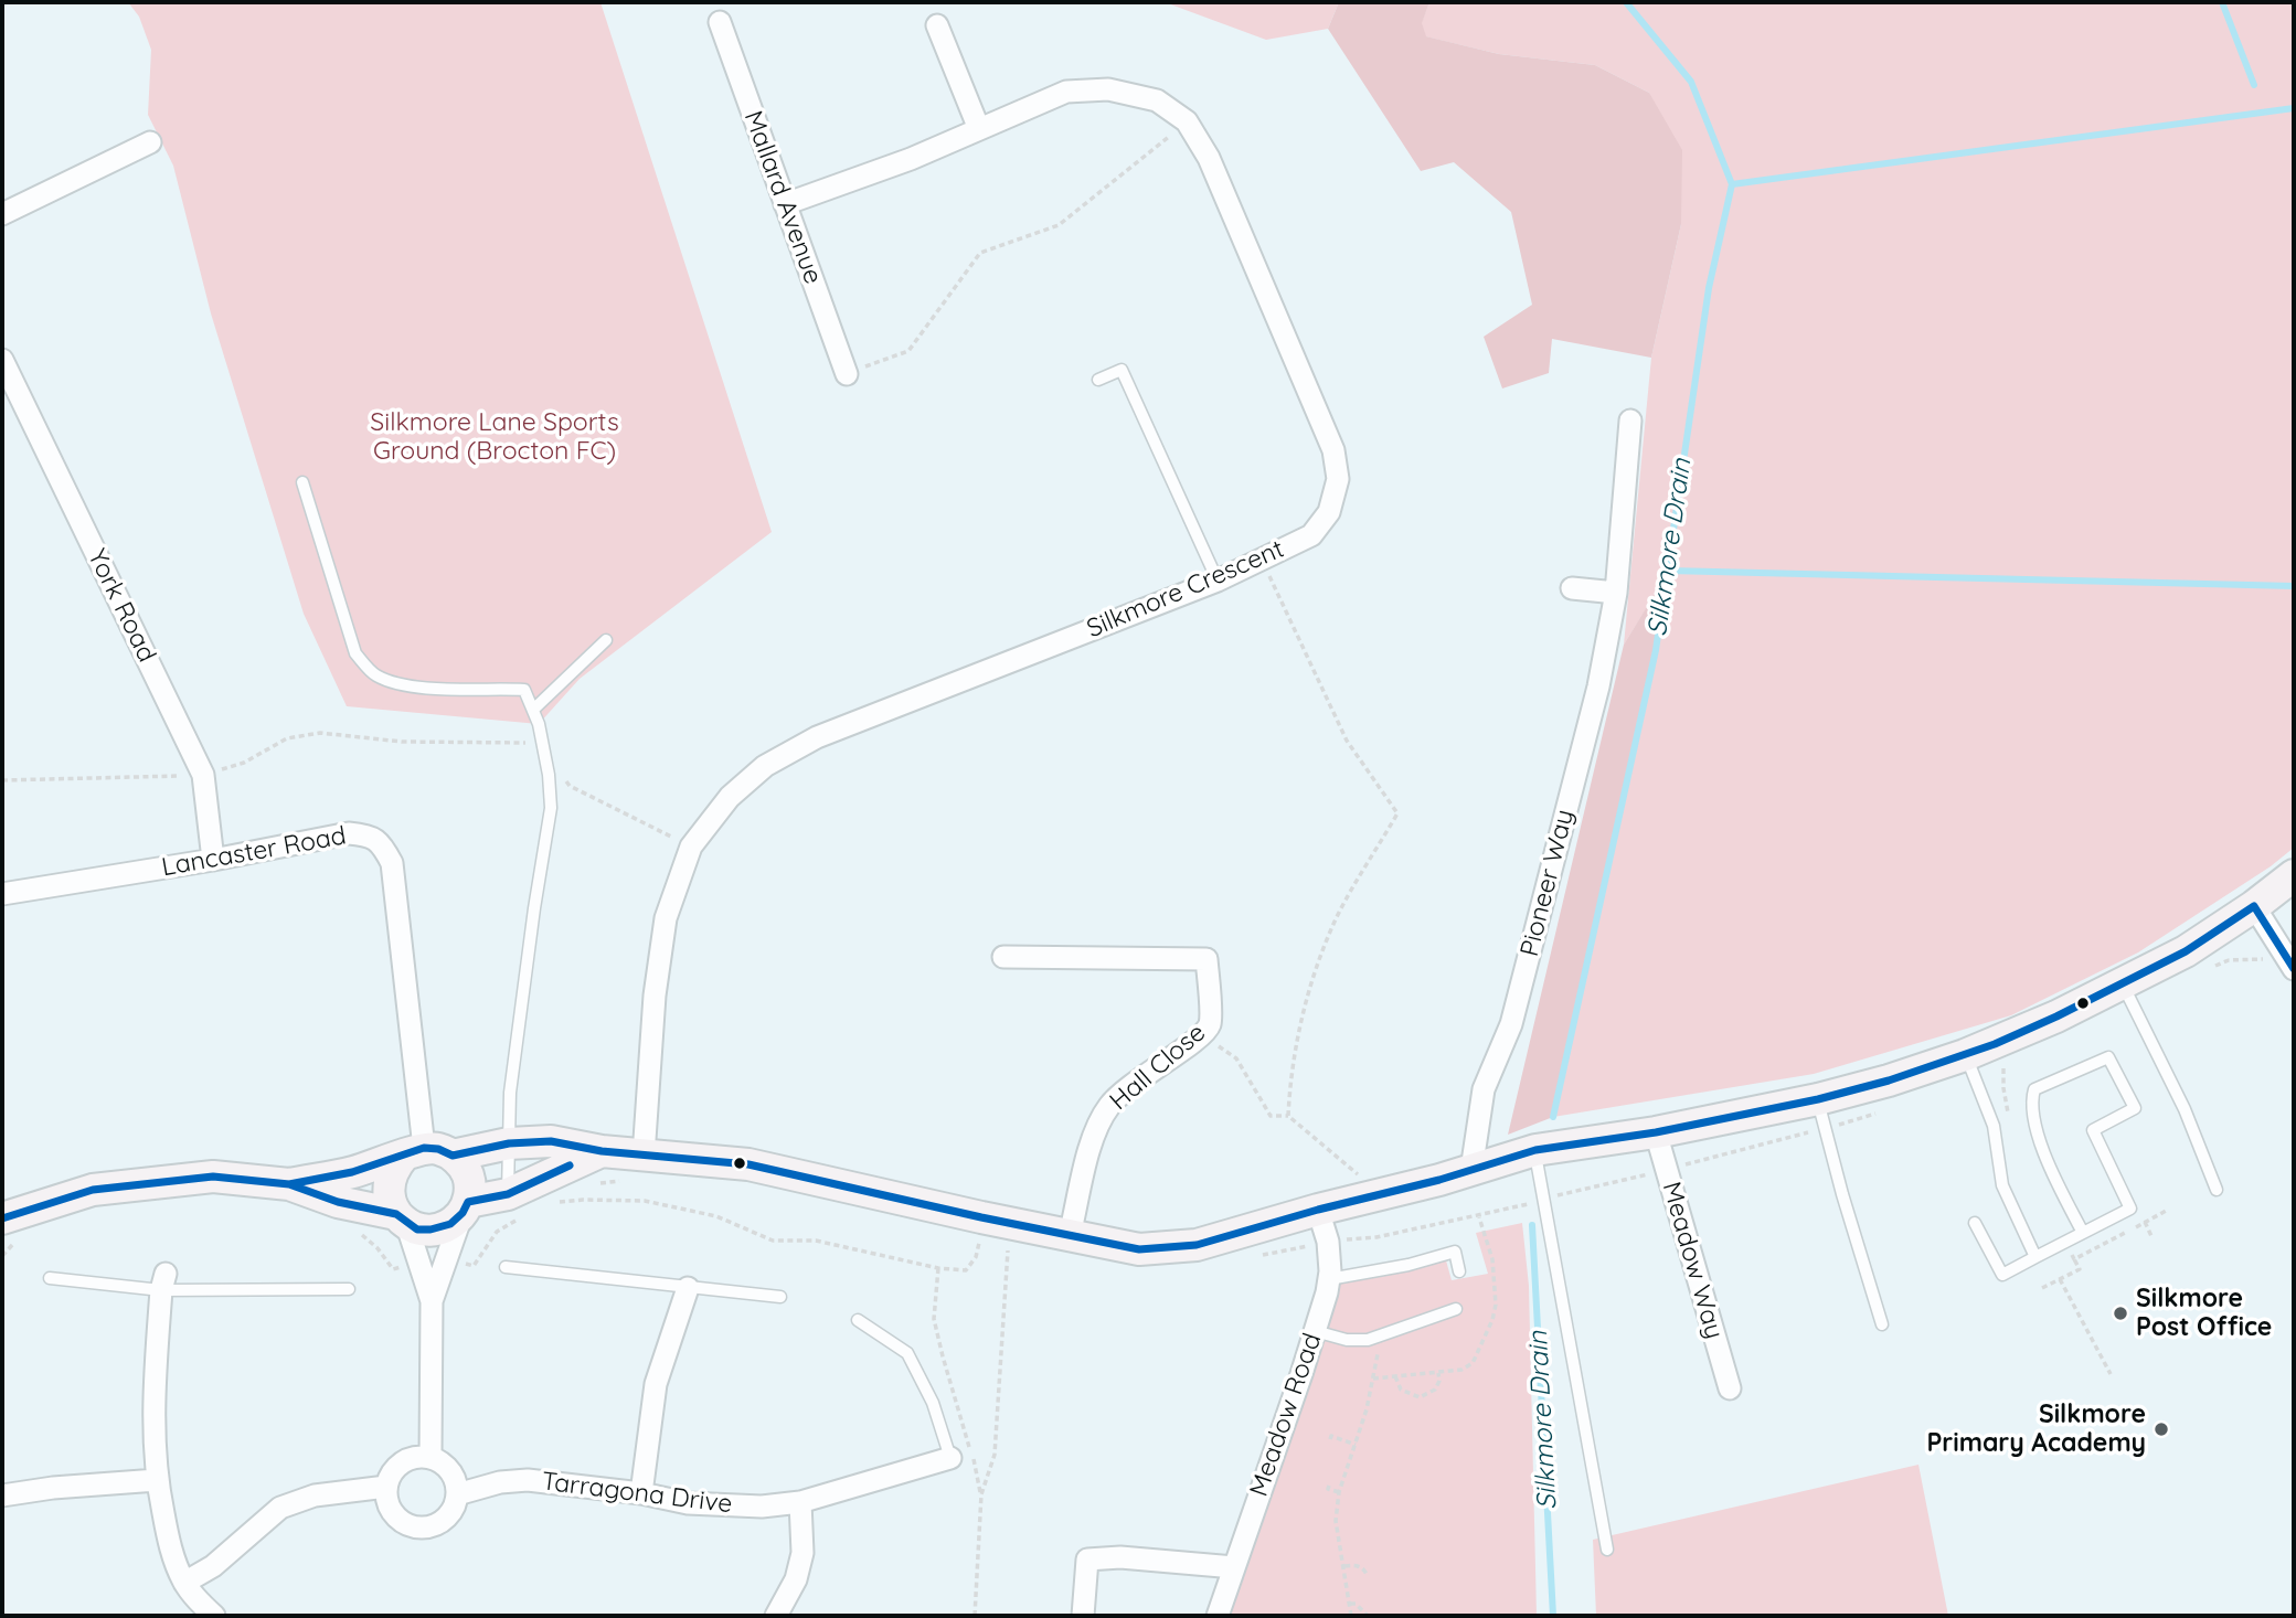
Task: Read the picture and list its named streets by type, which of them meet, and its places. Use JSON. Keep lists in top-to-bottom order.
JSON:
{
  "streets": {
    "street": [
      "Mallard Avenue",
      "Silkmore Crescent",
      "York Road",
      "Lancaster Road",
      "Pioneer Way",
      "Hall Close",
      "Meadow Way",
      "Meadow Road",
      "Tarragona Drive"
    ]
  },
  "crossings": [
    ["Mallard Avenue", "Silkmore Crescent"],
    ["York Road", "Lancaster Road"]
  ],
  "water": ["Silkmore Drain"],
  "parks": ["Silkmore Lane Sports Ground (Brocton FC)"],
  "places": ["Silkmore Post Office", "Silkmore Primary Academy"]
}
